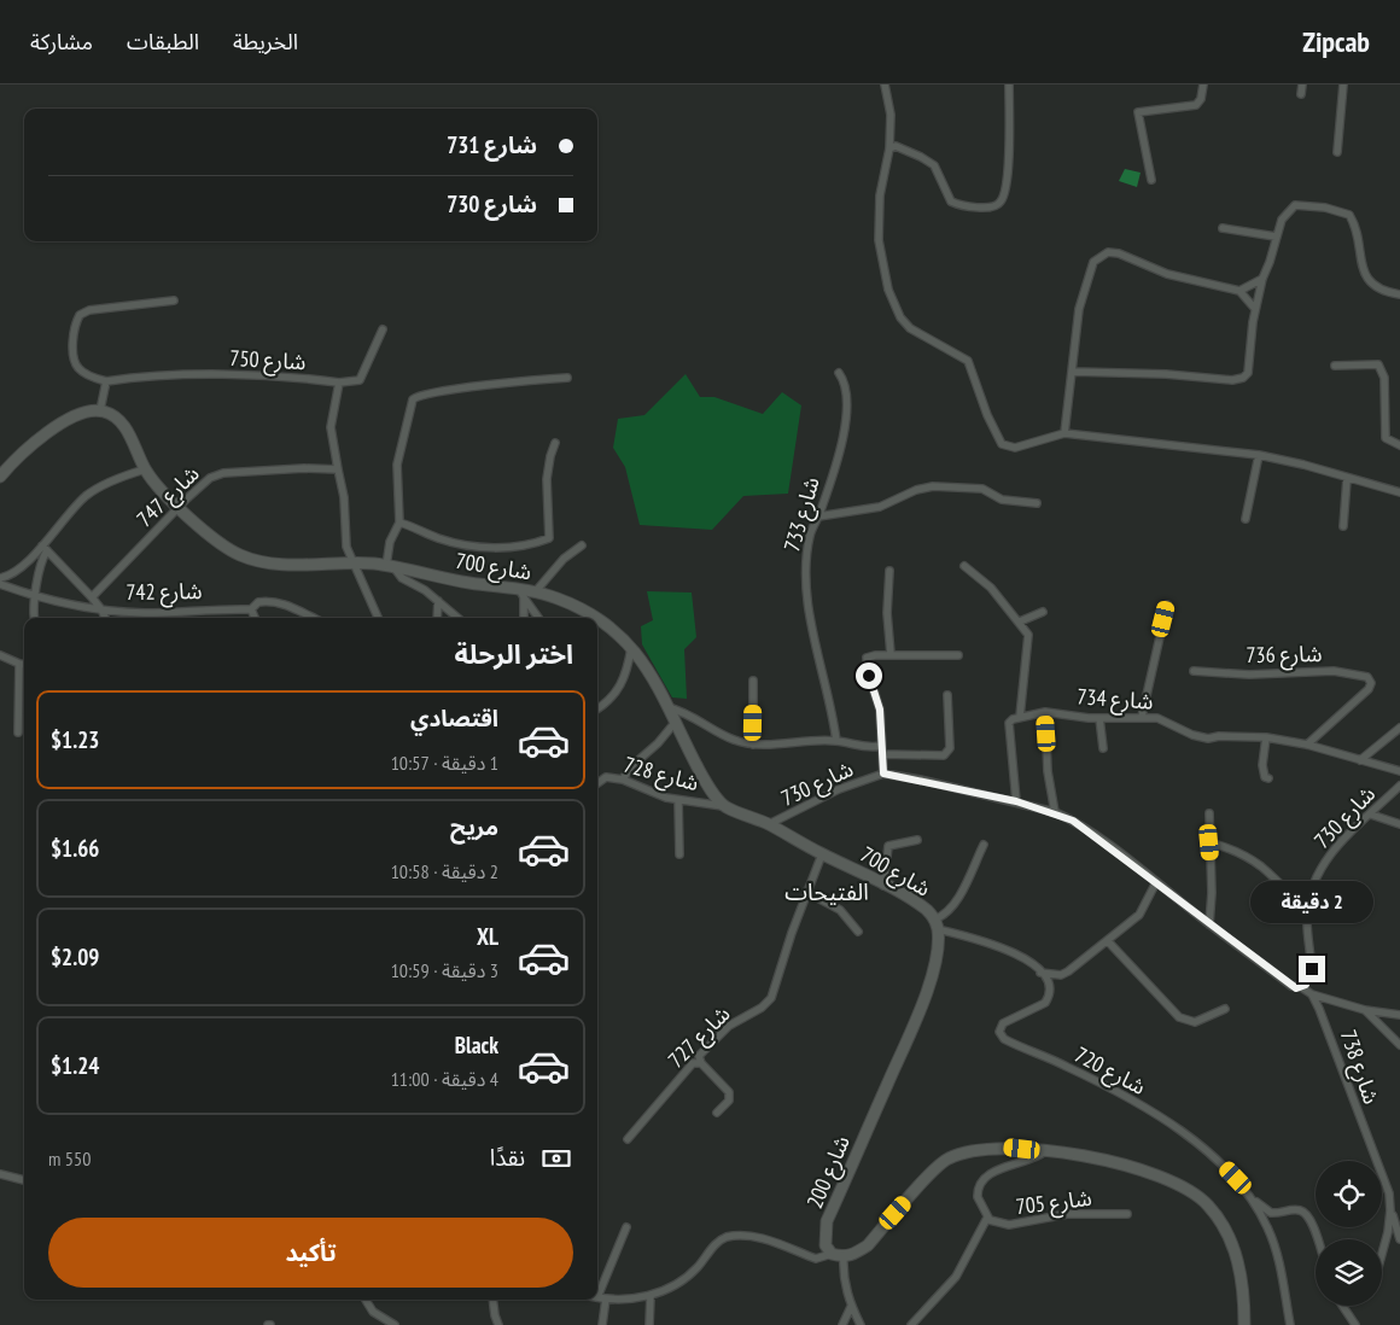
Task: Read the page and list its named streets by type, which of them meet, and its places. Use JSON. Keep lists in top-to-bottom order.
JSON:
{
  "streets": {
    "main road": ["شارع 700", "شارع 200"],
    "street": [
      "شارع 750",
      "شارع 747",
      "شارع 733",
      "شارع 742",
      "شارع 736",
      "شارع 734",
      "شارع 728",
      "شارع 730",
      "شارع 727",
      "شارع 738",
      "شارع 720",
      "شارع 705"
    ]
  },
  "crossings": [
    ["شارع 747", "شارع 700"],
    ["شارع 700", "شارع 728"],
    ["شارع 700", "شارع 730"],
    ["شارع 700", "شارع 727"],
    ["شارع 700", "شارع 200"],
    ["شارع 736", "شارع 734"],
    ["شارع 730", "شارع 738"]
  ],
  "districts": ["الفتيحات"],
  "page": {
    "header": "Zipcab",
    "nav": ["الخريطة", "الطبقات", "مشاركة"],
    "banner": ["شارع 731", "شارع 730"],
    "heading": "اختر الرحلة",
    "list": [
      {
        "name": "اقتصادي",
        "note": "1 دقيقة · 10:57",
        "value": "$1.23"
      },
      {
        "name": "مريح",
        "note": "2 دقيقة · 10:58",
        "value": "$1.66"
      },
      {
        "name": "XL",
        "note": "3 دقيقة · 10:59",
        "value": "$2.09"
      },
      {
        "name": "Black",
        "note": "4 دقيقة · 11:00",
        "value": "$1.24"
      }
    ],
    "bubble": "2 دقيقة",
    "pay": ["نقدًا", "550 m"],
    "buttons": "تأكيد"
  }
}
